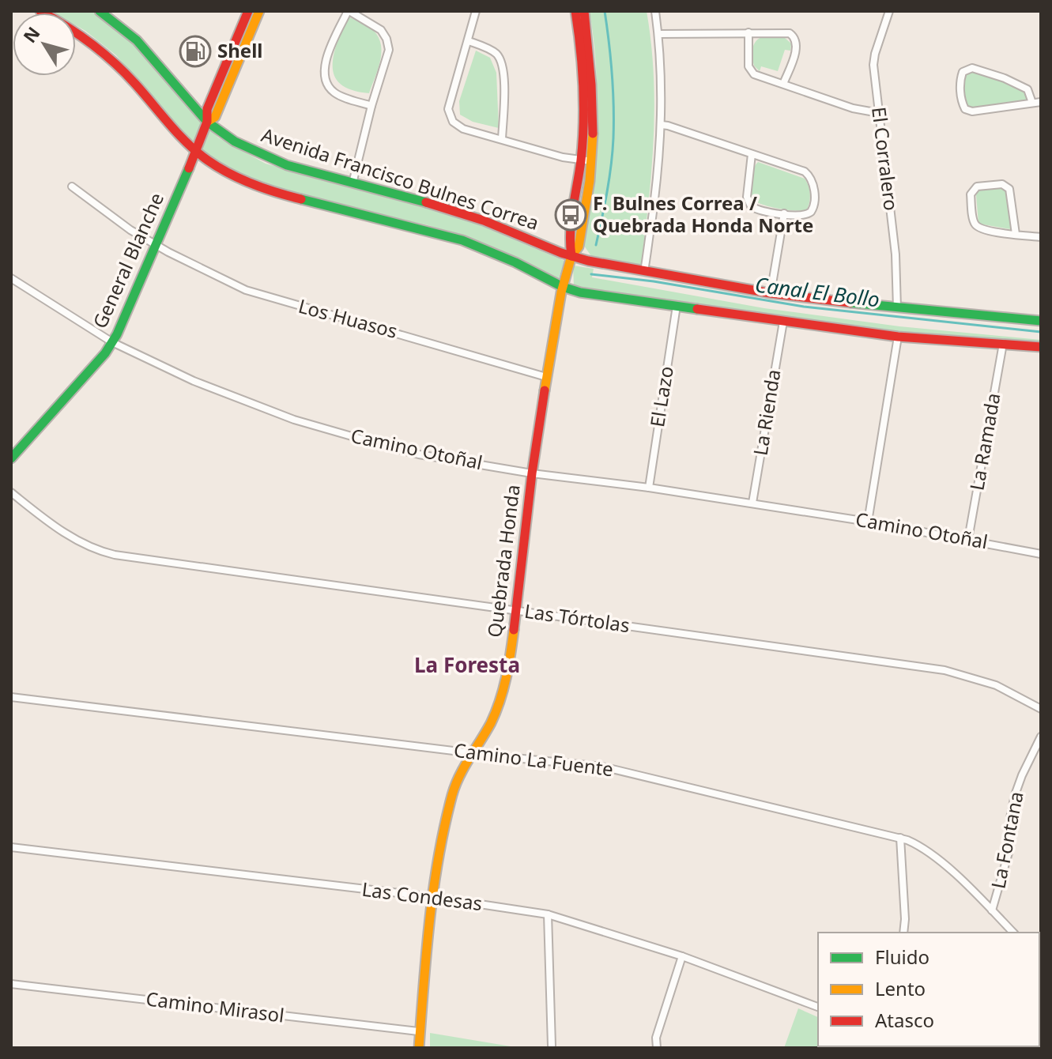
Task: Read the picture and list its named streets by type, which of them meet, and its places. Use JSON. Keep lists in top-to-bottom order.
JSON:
{
  "streets": {
    "street": [
      "El Corralero",
      "Avenida Francisco Bulnes Correa",
      "General Blanche",
      "Los Huasos",
      "El Lazo",
      "La Rienda",
      "La Ramada",
      "Camino Otoñal",
      "Quebrada Honda",
      "Las Tórtolas",
      "Camino La Fuente",
      "La Fontana",
      "Las Condesas",
      "Camino Mirasol"
    ]
  },
  "crossings": [
    ["El Corralero", "Avenida Francisco Bulnes Correa"],
    ["Avenida Francisco Bulnes Correa", "General Blanche"],
    ["Avenida Francisco Bulnes Correa", "El Lazo"],
    ["Avenida Francisco Bulnes Correa", "La Rienda"],
    ["Avenida Francisco Bulnes Correa", "La Ramada"],
    ["Avenida Francisco Bulnes Correa", "Quebrada Honda"],
    ["General Blanche", "Los Huasos"],
    ["General Blanche", "Camino Otoñal"],
    ["Los Huasos", "Quebrada Honda"],
    ["El Lazo", "Camino Otoñal"],
    ["La Rienda", "Camino Otoñal"],
    ["La Ramada", "Camino Otoñal"],
    ["Camino Otoñal", "Quebrada Honda"],
    ["Quebrada Honda", "Las Tórtolas"],
    ["Quebrada Honda", "Camino La Fuente"],
    ["Quebrada Honda", "Las Condesas"],
    ["Quebrada Honda", "Camino Mirasol"],
    ["Camino La Fuente", "La Fontana"]
  ],
  "districts": ["La Foresta"],
  "water": ["Canal El Bollo"],
  "places": {
    "fuel station": ["Shell"],
    "bus stop": ["F. Bulnes Correa / Quebrada Honda Norte"]
  },
  "legend": ["Fluido", "Lento", "Atasco"],
  "north": "top left"
}
